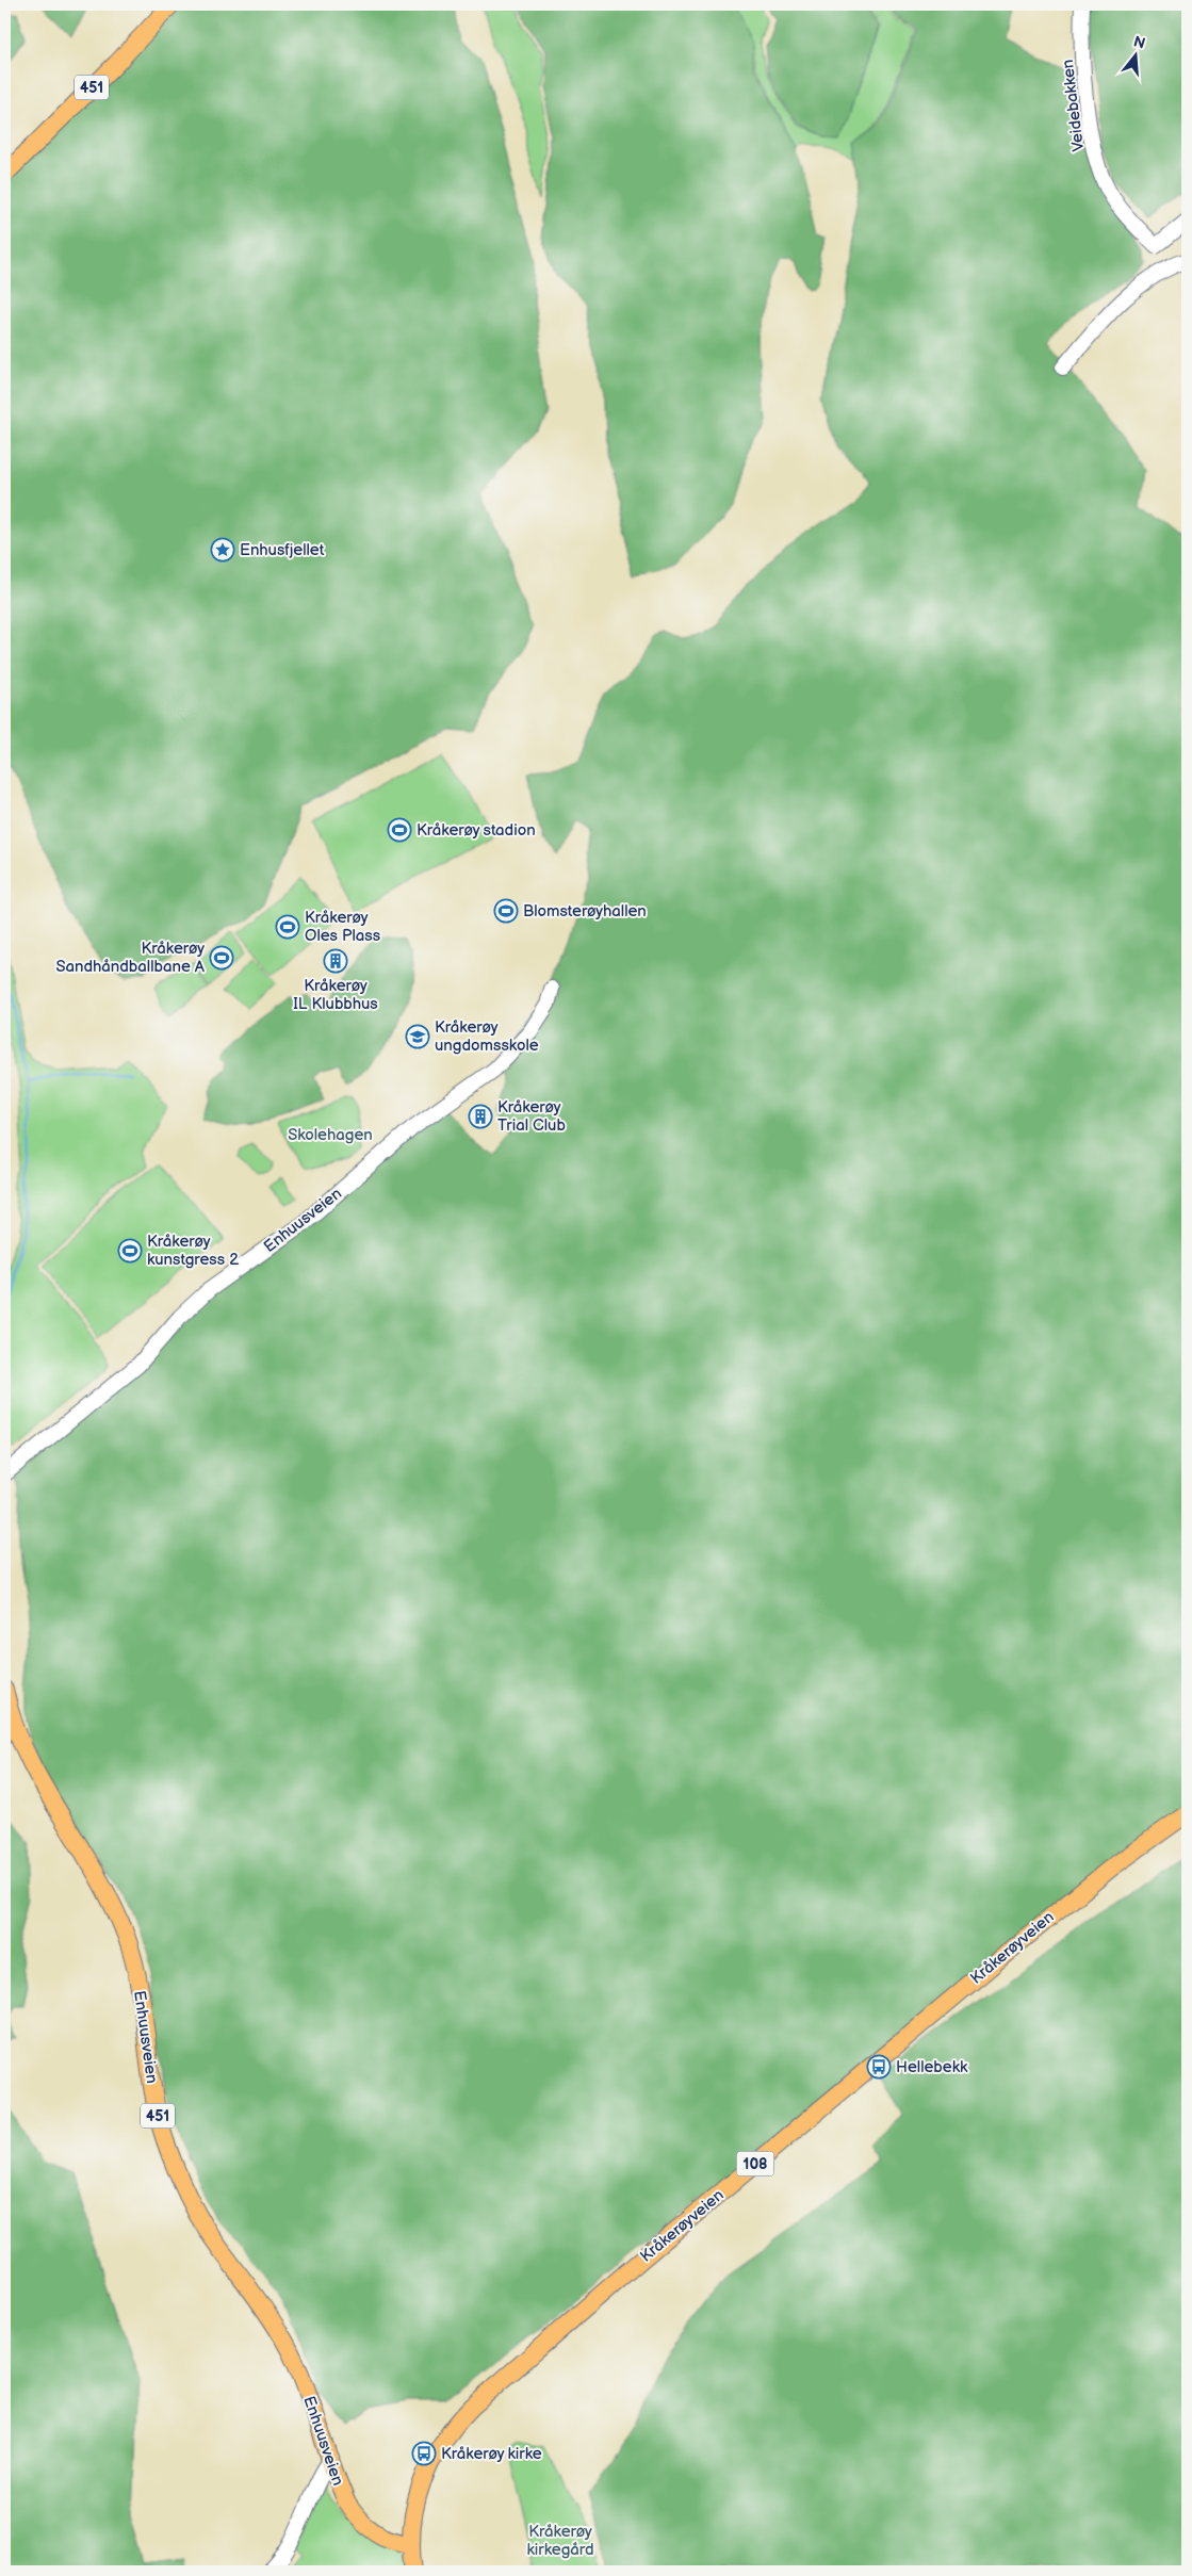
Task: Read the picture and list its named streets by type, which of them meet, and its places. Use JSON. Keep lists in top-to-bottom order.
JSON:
{
  "streets": {
    "main road": [
      "451",
      "Enhuusveien",
      "Kråkerøyveien",
      "108"
    ],
    "street": ["Veidebakken"]
  },
  "crossings": [
    ["Enhuusveien", "Kråkerøyveien"]
  ],
  "parks": ["Skolehagen", "Kråkerøy kirkegård"],
  "places": {
    "place": ["Enhusfjellet"],
    "sports": [
      "Kråkerøy stadion",
      "Blomsterøyhallen",
      "Kråkerøy Oles Plass",
      "Kråkerøy Sandhåndballbane A",
      "Kråkerøy kunstgress 2"
    ],
    "building": ["Kråkerøy IL Klubbhus", "Kråkerøy Trial Club"],
    "school or university": ["Kråkerøy ungdomsskole"],
    "bus stop": ["Hellebekk", "Kråkerøy kirke"]
  },
  "north": "top"
}
